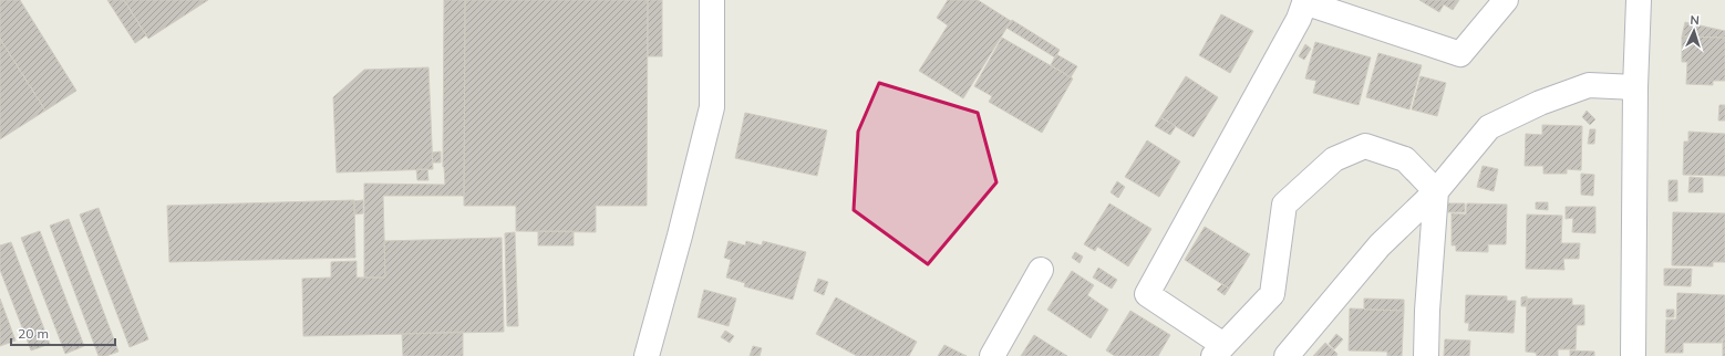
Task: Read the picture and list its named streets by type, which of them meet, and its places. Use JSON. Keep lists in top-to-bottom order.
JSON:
{
  "scale_bar": "20 m",
  "north": "top"
}
